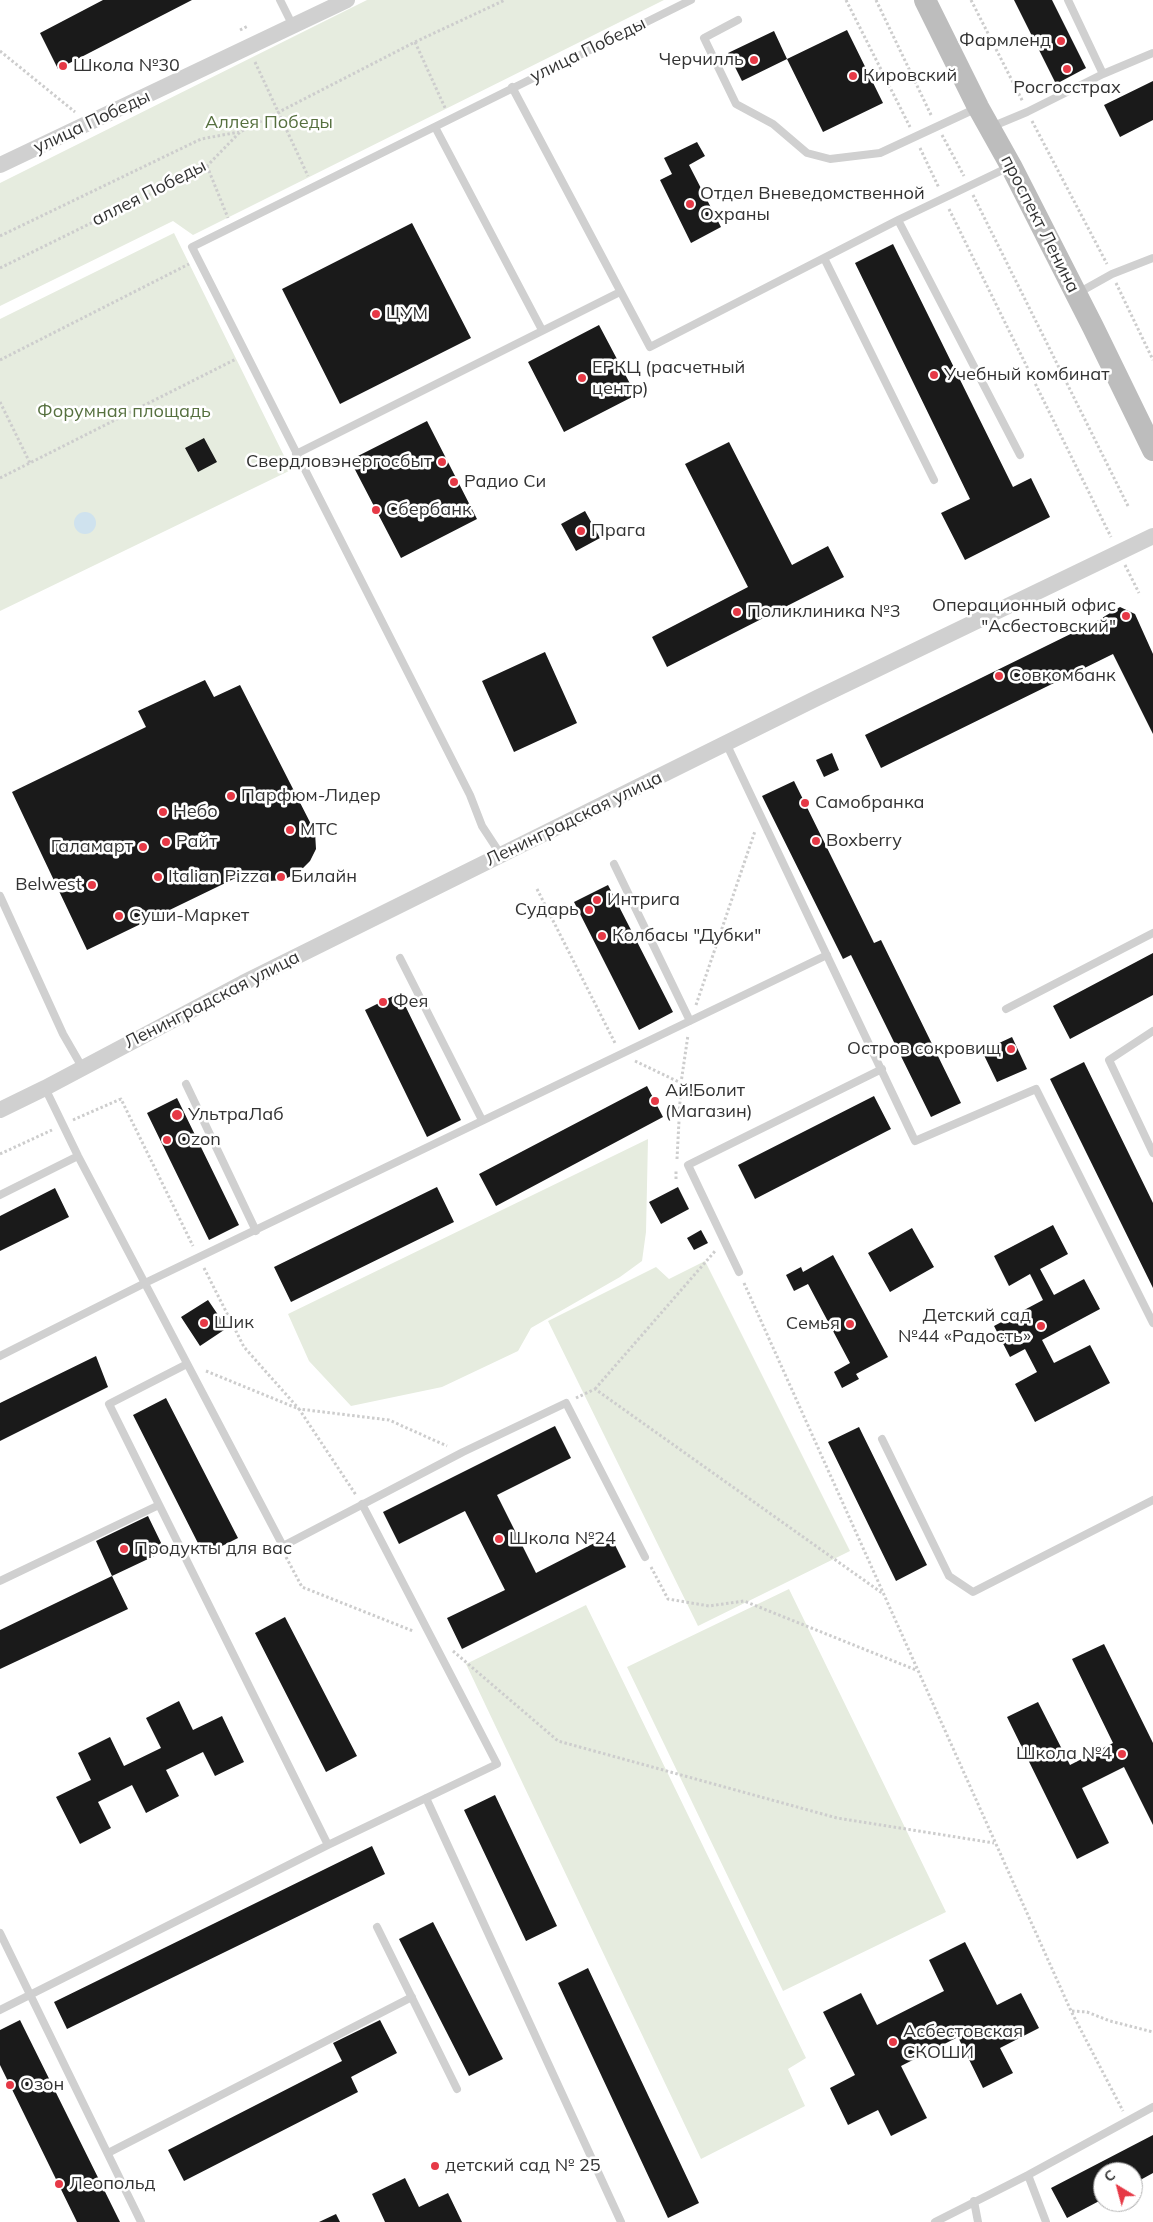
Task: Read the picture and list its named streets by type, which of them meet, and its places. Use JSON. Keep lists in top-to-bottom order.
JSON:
{
  "streets": {
    "street": ["улица Победы", "проспект Ленина", "Ленинградская улица"],
    "path": ["аллея Победы"]
  },
  "parks": ["Аллея Победы", "Форумная площадь"],
  "places": [
    "Фармленд",
    "Черчилль",
    "Школа №30",
    "Росгосстрах",
    "Кировский",
    "Отдел Вневедомственной Охраны",
    "ЦУМ",
    "Учебный комбинат",
    "ЕРКЦ (расчетный центр)",
    "Свердловэнергосбыт",
    "Радио Си",
    "Сбербанк",
    "Прага",
    "Поликлиника №3",
    "Операционный офис \"Асбестовский\"",
    "Совкомбанк",
    "Парфюм-Лидер",
    "Самобранка",
    "Небо",
    "МТС",
    "Boxberry",
    "Райт",
    "Галамарт",
    "Italian Pizza",
    "Билайн",
    "Belwest",
    "Интрига",
    "Сударь",
    "Суши-Маркет",
    "Колбасы \"Дубки\"",
    "Фея",
    "Остров сокровищ",
    "Ай!Болит (Магазин)",
    "УльтраЛаб",
    "Ozon",
    "Шик",
    "Семья",
    "Детский сад №44 «Радость»",
    "Школа №24",
    "Продукты для вас",
    "Школа №4",
    "Асбестовская СКОШИ",
    "Озон",
    "детский сад № 25",
    "Леопольд"
  ],
  "north": "top left"
}
